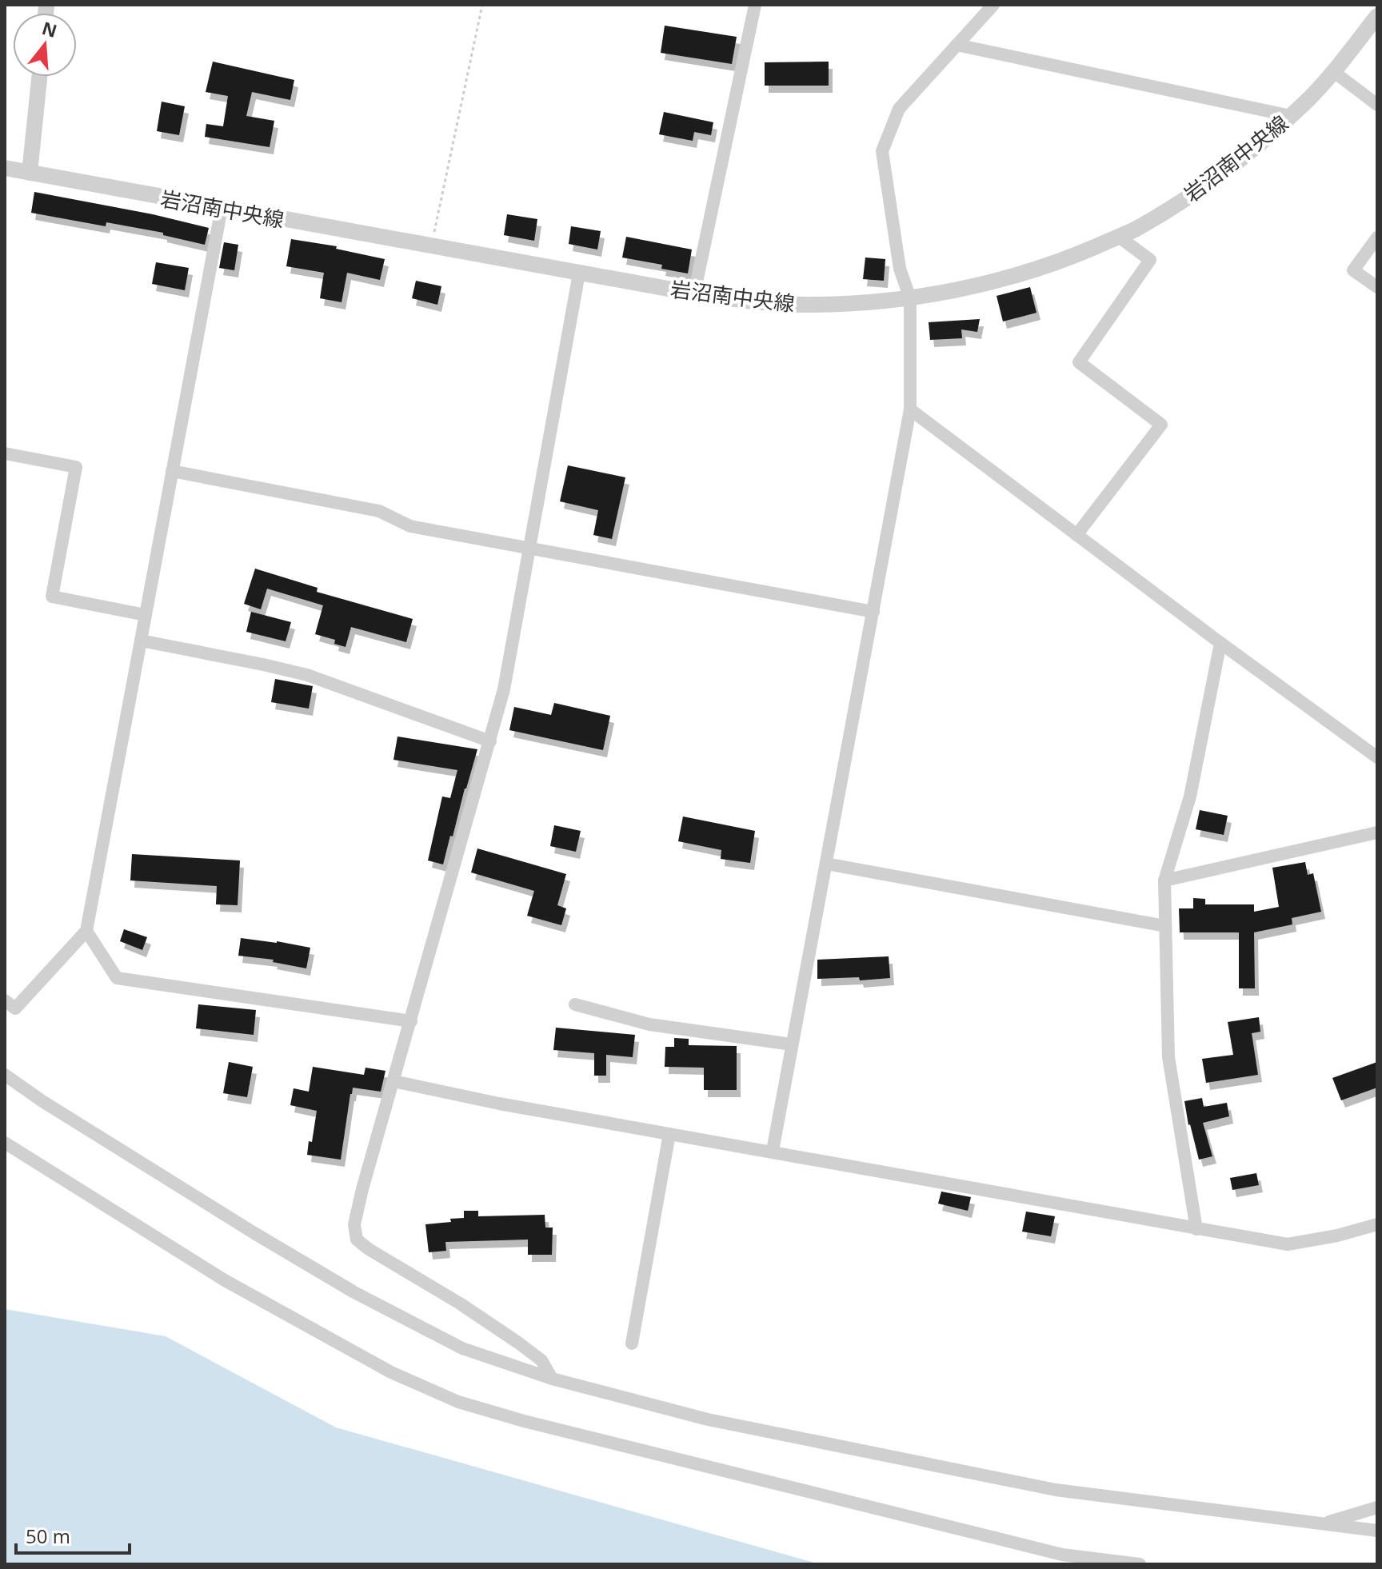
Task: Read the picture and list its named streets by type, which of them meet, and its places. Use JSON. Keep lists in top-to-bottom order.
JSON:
{
  "streets": {
    "street": ["岩沼南中央線"]
  },
  "scale_bar": "50 m",
  "north": "top"
}
